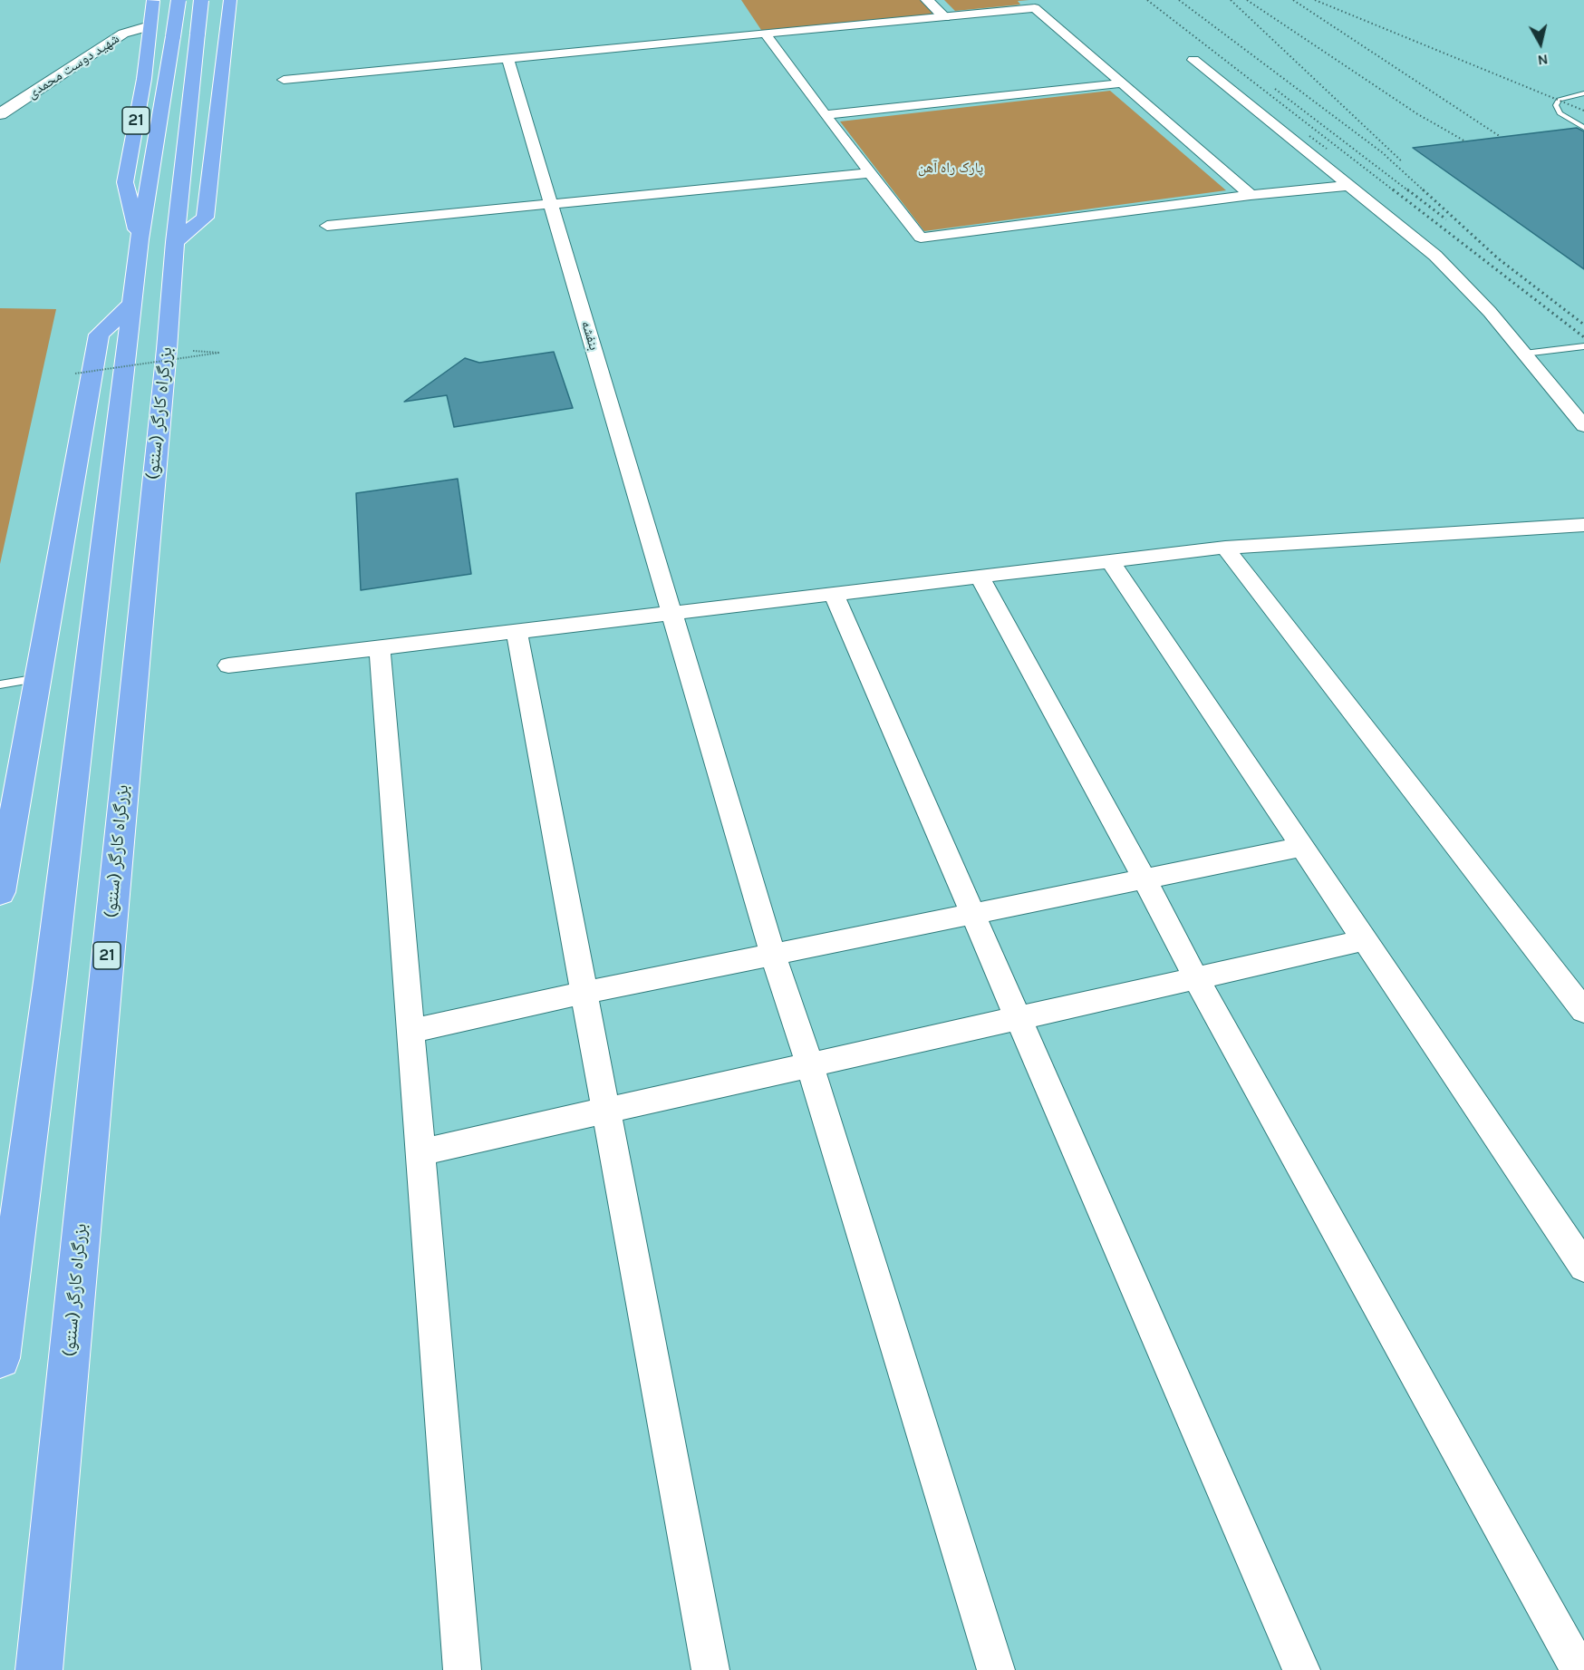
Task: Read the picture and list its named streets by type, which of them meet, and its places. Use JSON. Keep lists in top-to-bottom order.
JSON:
{
  "streets": {
    "highway": ["21", "بزرگراه کارگر (سنتو)"],
    "main road": ["شهید دوست محمدی"],
    "street": ["بنفشه"]
  },
  "crossings": [
    ["شهید دوست محمدی", "21"]
  ],
  "parks": ["پارک راه آهن"],
  "north": "bottom"
}
